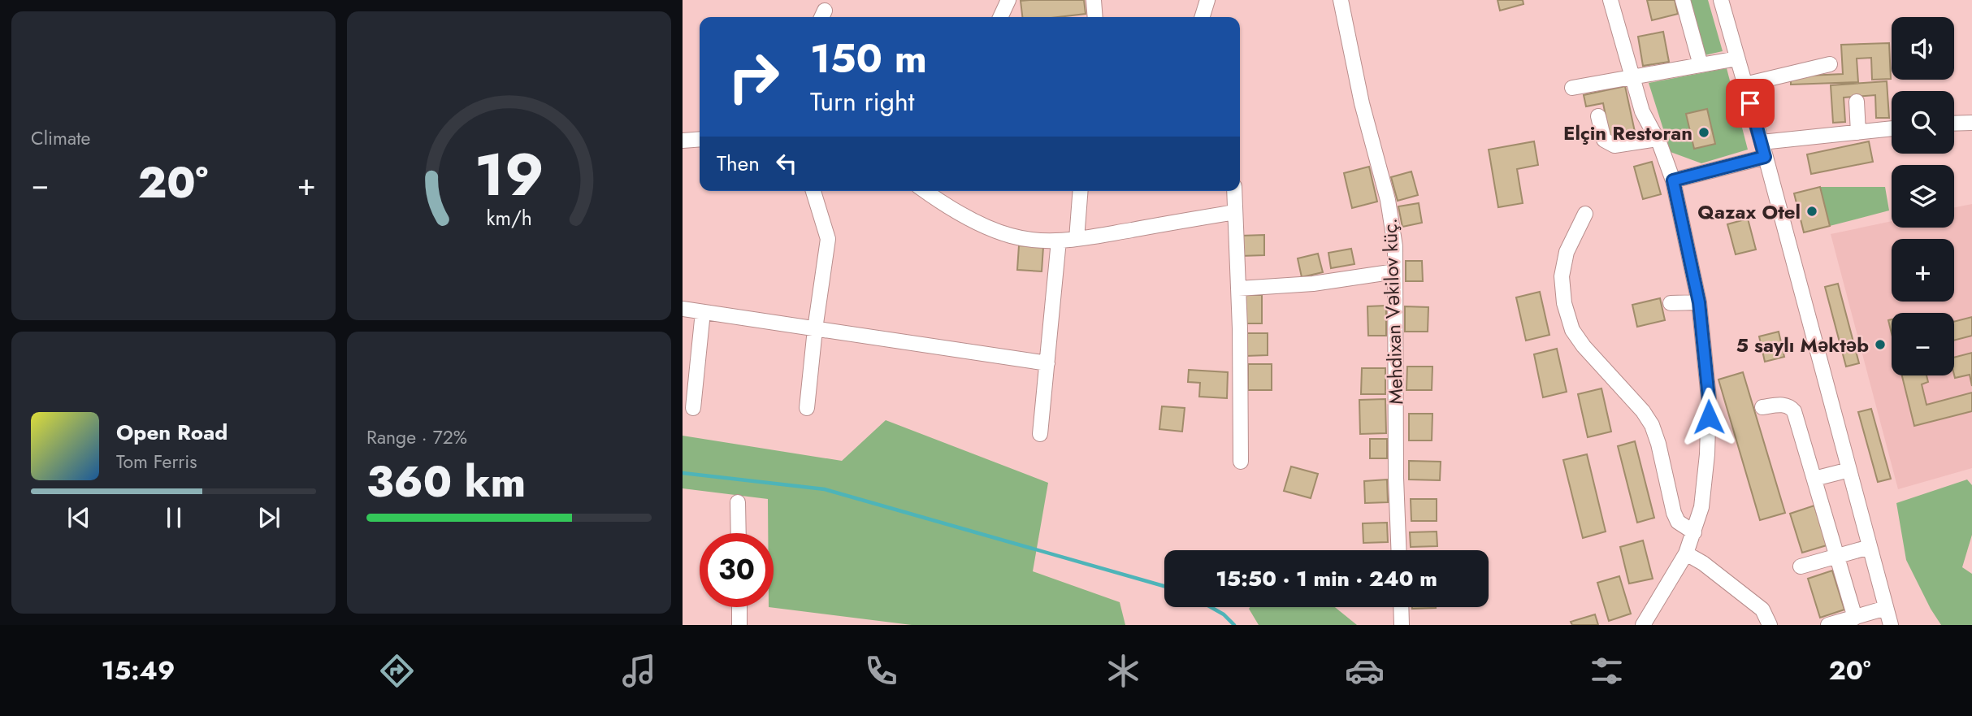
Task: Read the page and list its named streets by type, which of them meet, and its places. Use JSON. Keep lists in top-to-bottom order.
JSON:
{
  "streets": {
    "street": ["Mehdixan Vəkilov küç."]
  },
  "places": ["Elçin Restoran", "Qazax Otel", "5 saylı Məktəb"],
  "page": {
    "tile": [
      "Climate",
      ["Range · 72%", "360 km"]
    ],
    "map_buttons": ["+", "−"],
    "turn": ["150 m", "Turn right"],
    "then": "Then",
    "heat": ["−", "20°", "+"],
    "song": ["Open Road", "Tom Ferris"],
    "limit": "30",
    "trip": "15:50 · 1 min · 240 m",
    "tabs": ["15:49", "20°"],
    "gauge": ["19", "km/h"]
  }
}
